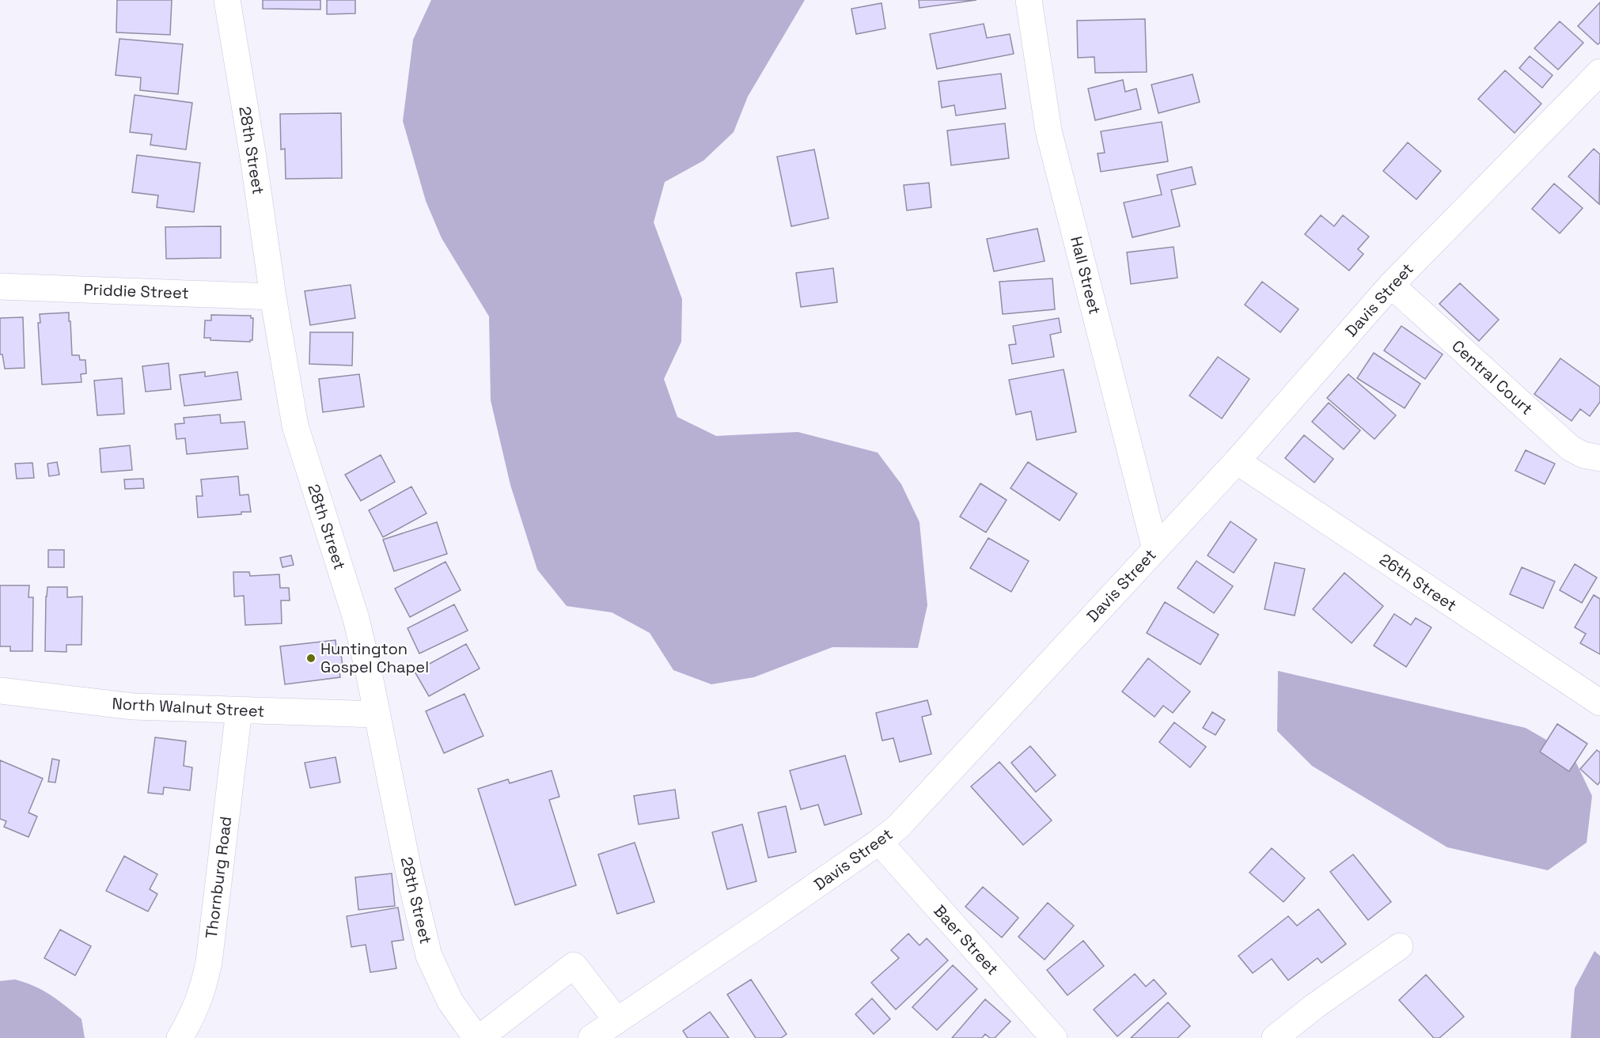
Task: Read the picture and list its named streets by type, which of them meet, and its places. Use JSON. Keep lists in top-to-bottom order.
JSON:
{
  "streets": {
    "street": [
      "28th Street",
      "Hall Street",
      "Priddie Street",
      "Davis Street",
      "Central Court",
      "26th Street",
      "North Walnut Street",
      "Thornburg Road",
      "Baer Street"
    ]
  },
  "crossings": [
    ["28th Street", "Priddie Street"],
    ["28th Street", "North Walnut Street"],
    ["Hall Street", "Davis Street"],
    ["Davis Street", "Central Court"],
    ["Davis Street", "26th Street"],
    ["Davis Street", "Baer Street"],
    ["North Walnut Street", "Thornburg Road"]
  ],
  "places": ["Huntington Gospel Chapel"]
}
